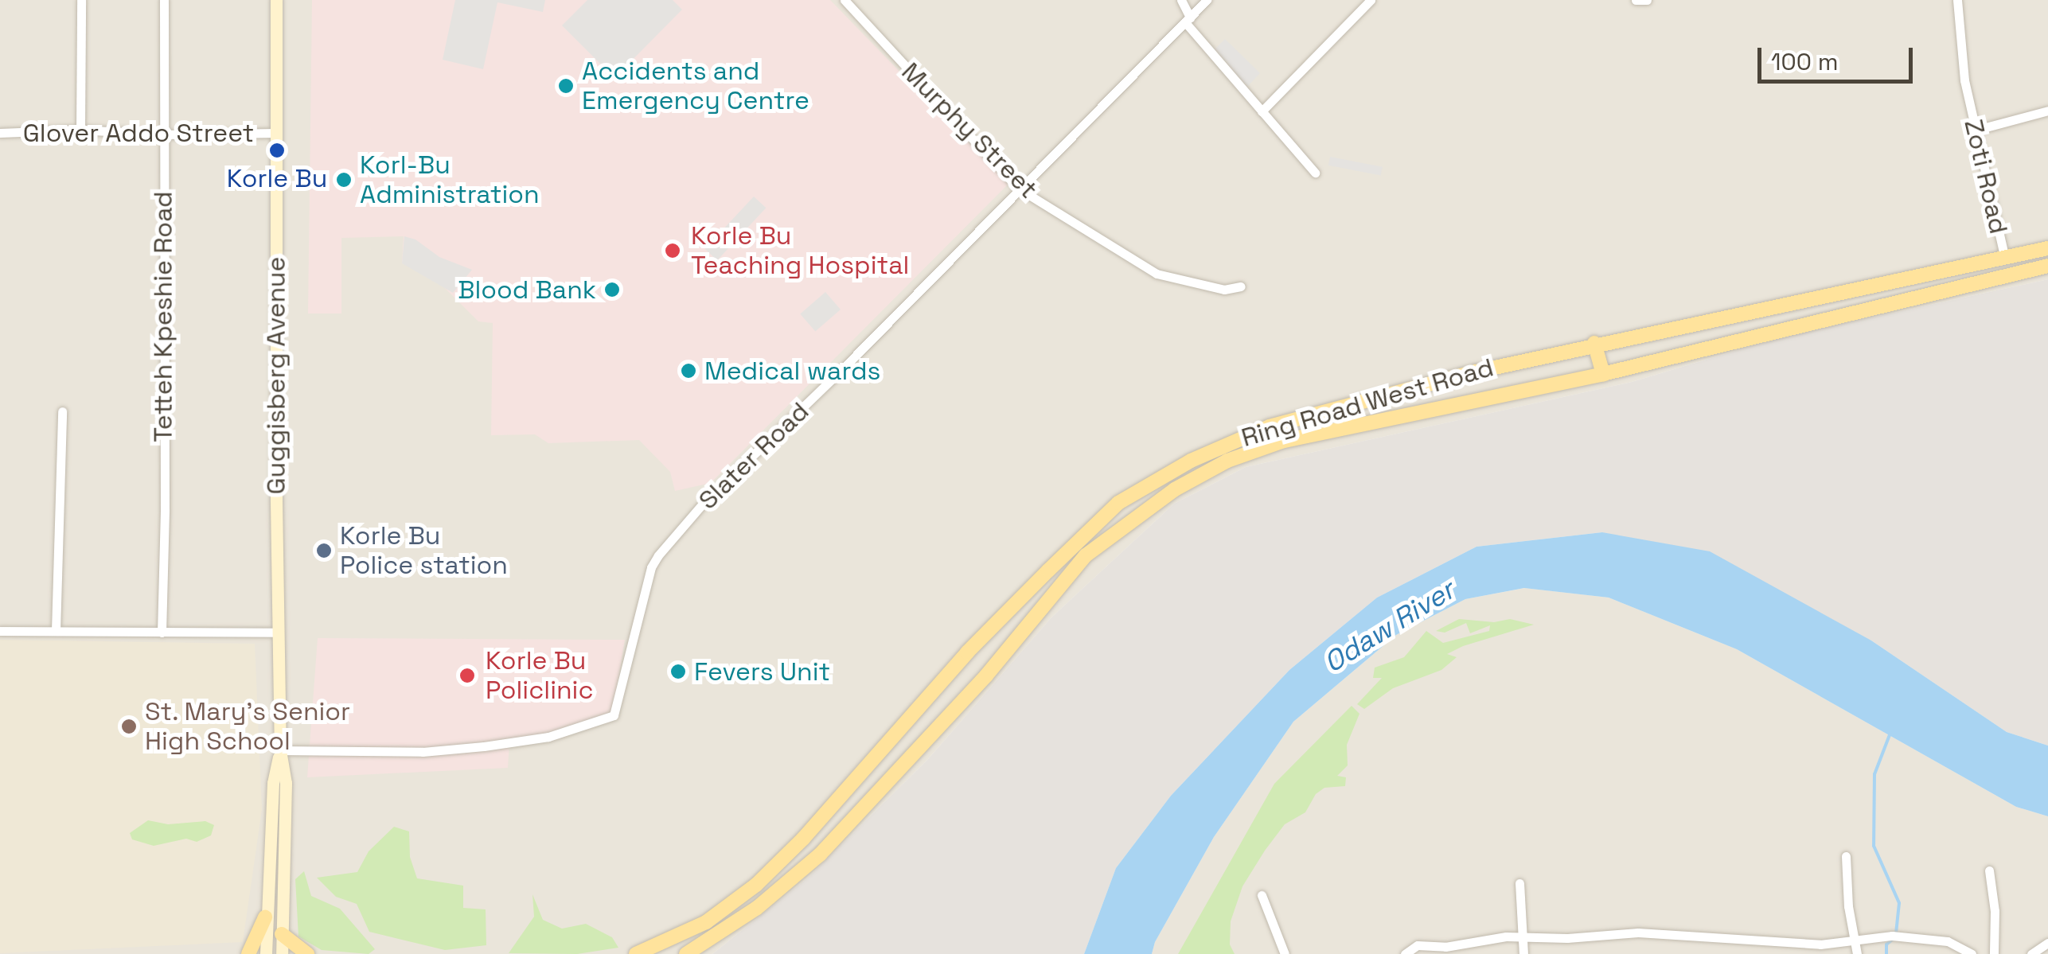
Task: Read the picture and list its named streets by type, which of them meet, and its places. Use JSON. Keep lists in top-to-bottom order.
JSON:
{
  "streets": {
    "main road": ["Guggisberg Avenue", "Ring Road West Road"],
    "street": [
      "Murphy Street",
      "Glover Addo Street",
      "Zoti Road",
      "Tetteh Kpeshie Road",
      "Slater Road"
    ]
  },
  "crossings": [
    ["Murphy Street", "Slater Road"],
    ["Glover Addo Street", "Tetteh Kpeshie Road"],
    ["Glover Addo Street", "Guggisberg Avenue"],
    ["Zoti Road", "Ring Road West Road"],
    ["Guggisberg Avenue", "Slater Road"]
  ],
  "water": ["Odaw River"],
  "places": [
    "Accidents and Emergency Centre",
    "Korle Bu",
    "Korl-Bu Administration",
    "Korle Bu Teaching Hospital",
    "Blood Bank",
    "Medical wards",
    "Korle Bu Police station",
    "Fevers Unit",
    "Korle Bu Policlinic",
    "St. Mary's Senior High School"
  ],
  "scale_bar": "100 m"
}
